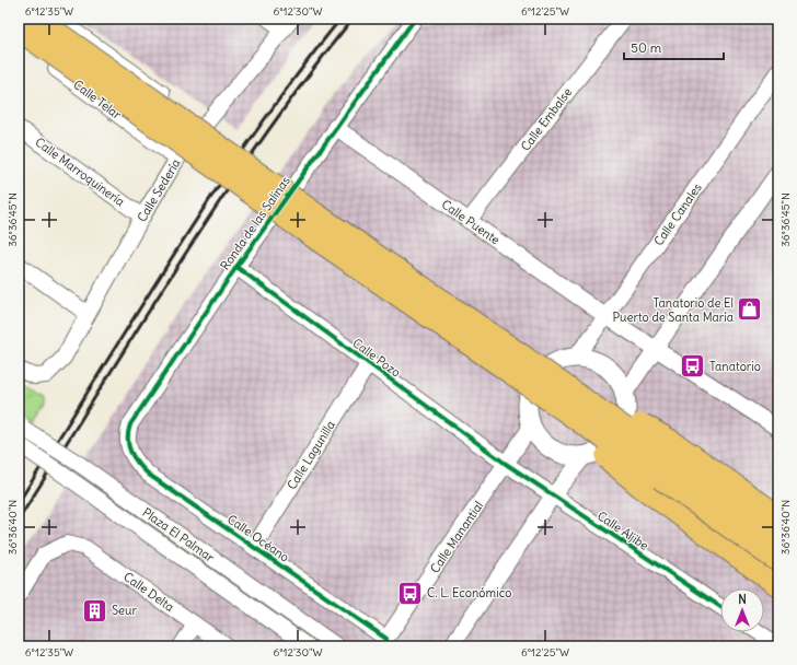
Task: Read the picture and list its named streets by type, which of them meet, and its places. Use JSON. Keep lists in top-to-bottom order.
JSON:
{
  "streets": {
    "street": [
      "Calle Telar",
      "Calle Embalse",
      "Calle Marroquinería",
      "Calle Sedería",
      "Calle Canales",
      "Calle Puente",
      "Ronda de las Salinas",
      "Calle Pozo",
      "Calle Lagunilla",
      "Calle Aljibe",
      "Plaza El Palmar",
      "Calle Manantial",
      "Calle Océano",
      "Calle Delta"
    ]
  },
  "crossings": [
    ["Calle Telar", "Calle Sedería"],
    ["Calle Embalse", "Calle Puente"],
    ["Calle Marroquinería", "Calle Sedería"],
    ["Calle Canales", "Calle Puente"],
    ["Calle Canales", "Calle Manantial"],
    ["Calle Puente", "Ronda de las Salinas"],
    ["Ronda de las Salinas", "Calle Pozo"],
    ["Ronda de las Salinas", "Calle Océano"],
    ["Calle Pozo", "Calle Lagunilla"],
    ["Calle Pozo", "Calle Aljibe"],
    ["Calle Pozo", "Calle Manantial"],
    ["Calle Lagunilla", "Calle Océano"],
    ["Calle Aljibe", "Calle Manantial"],
    ["Calle Manantial", "Calle Océano"]
  ],
  "places": {
    "shop": ["Tanatorio de El Puerto de Santa María"],
    "bus stop": ["Tanatorio", "C. L. Económico"],
    "building": ["Seur"]
  },
  "scale_bar": "50 m",
  "north": "top",
  "coordinates": [
    "6°12'35\"W",
    "6°12'30\"W",
    "6°12'25\"W",
    "36°36'45\"N",
    "36°36'40\"N"
  ]
}
